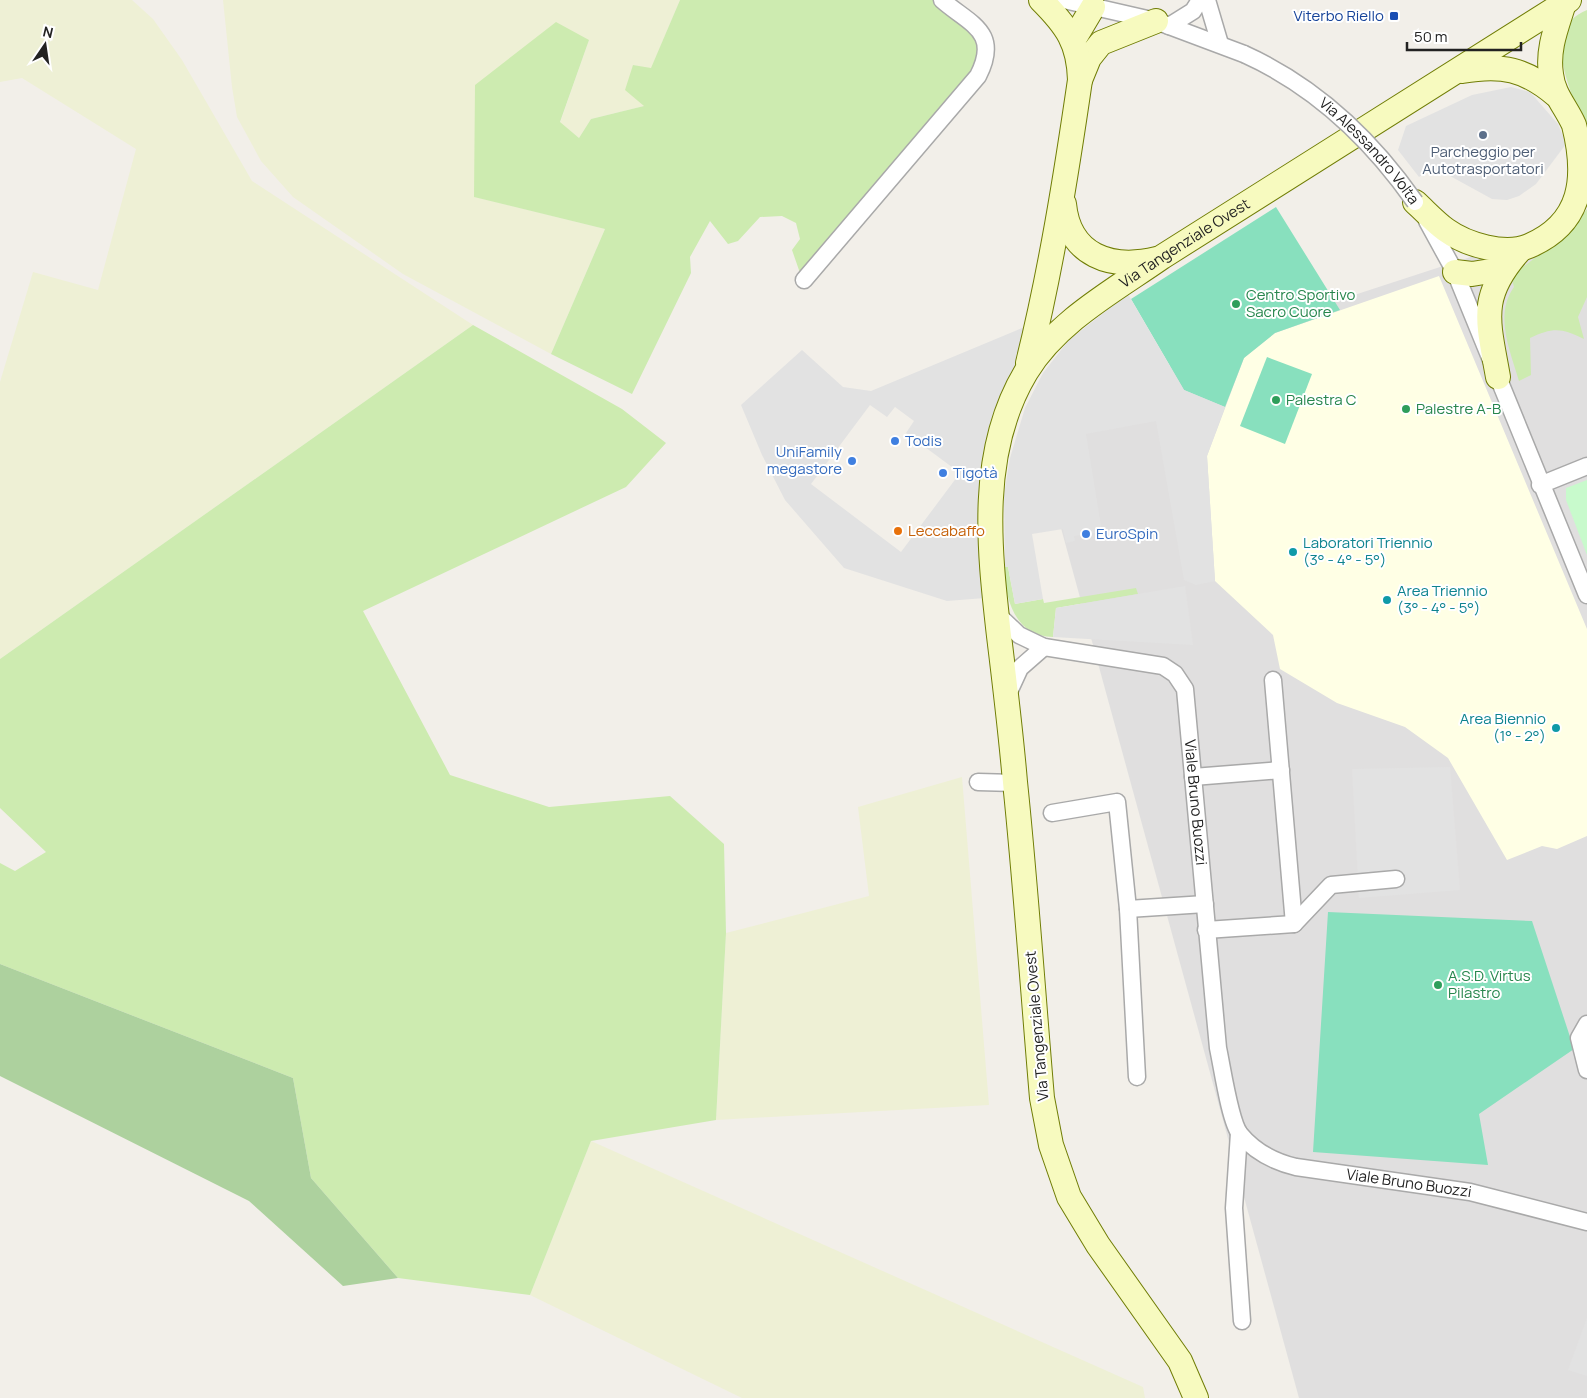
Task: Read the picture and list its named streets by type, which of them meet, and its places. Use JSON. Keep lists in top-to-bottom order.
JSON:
{
  "streets": {
    "main road": ["Via Tangenziale Ovest"],
    "street": ["Via Alessandro Volta", "Viale Bruno Buozzi"]
  },
  "places": {
    "transit": ["Viterbo Riello"],
    "other": [
      "Parcheggio per Autotrasportatori",
      "Centro Sportivo Sacro Cuore",
      "Palestra C",
      "Palestre A-B",
      "Todis",
      "UniFamily megastore",
      "Tigotà",
      "Leccabaffo",
      "EuroSpin",
      "Laboratori Triennio (3° - 4° - 5°)",
      "Area Triennio (3° - 4° - 5°)",
      "Area Biennio (1° - 2°)",
      "A.S.D. Virtus Pilastro"
    ]
  },
  "scale_bar": "50 m",
  "north": "top"
}
